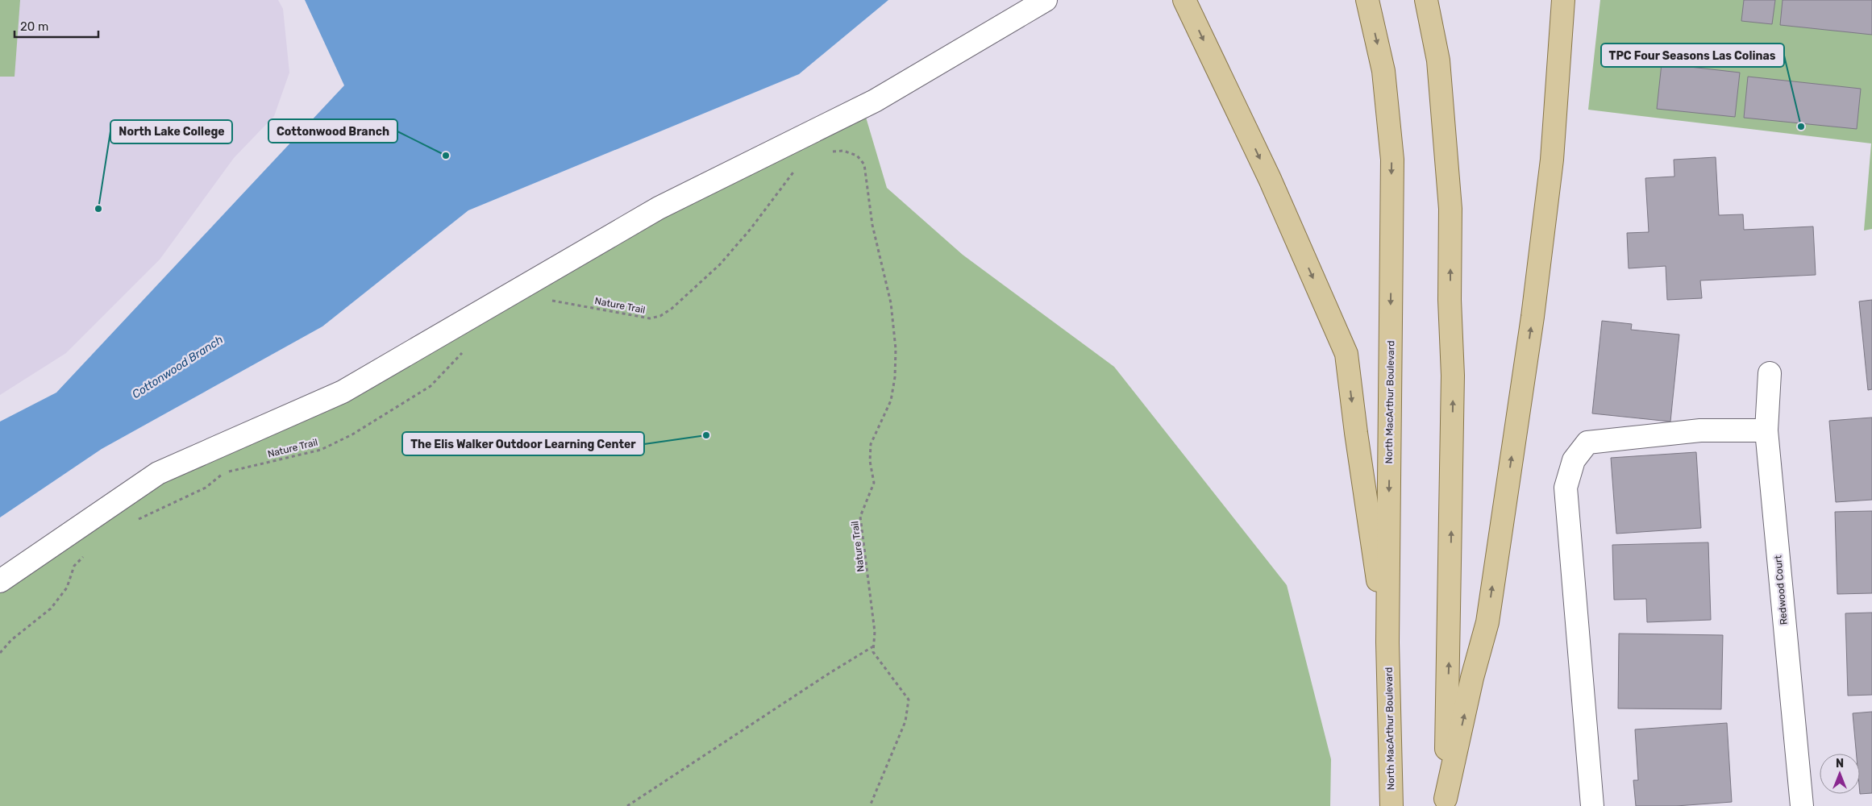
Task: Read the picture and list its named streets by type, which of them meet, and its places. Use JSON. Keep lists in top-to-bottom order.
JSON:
{
  "streets": {
    "main road": ["North MacArthur Boulevard"],
    "street": ["Redwood Court"],
    "path": ["Nature Trail"]
  },
  "water": ["Cottonwood Branch"],
  "places": [
    "TPC Four Seasons Las Colinas",
    "Cottonwood Branch",
    "North Lake College",
    "The Elis Walker Outdoor Learning Center"
  ],
  "scale_bar": "20 m",
  "north": "top"
}
